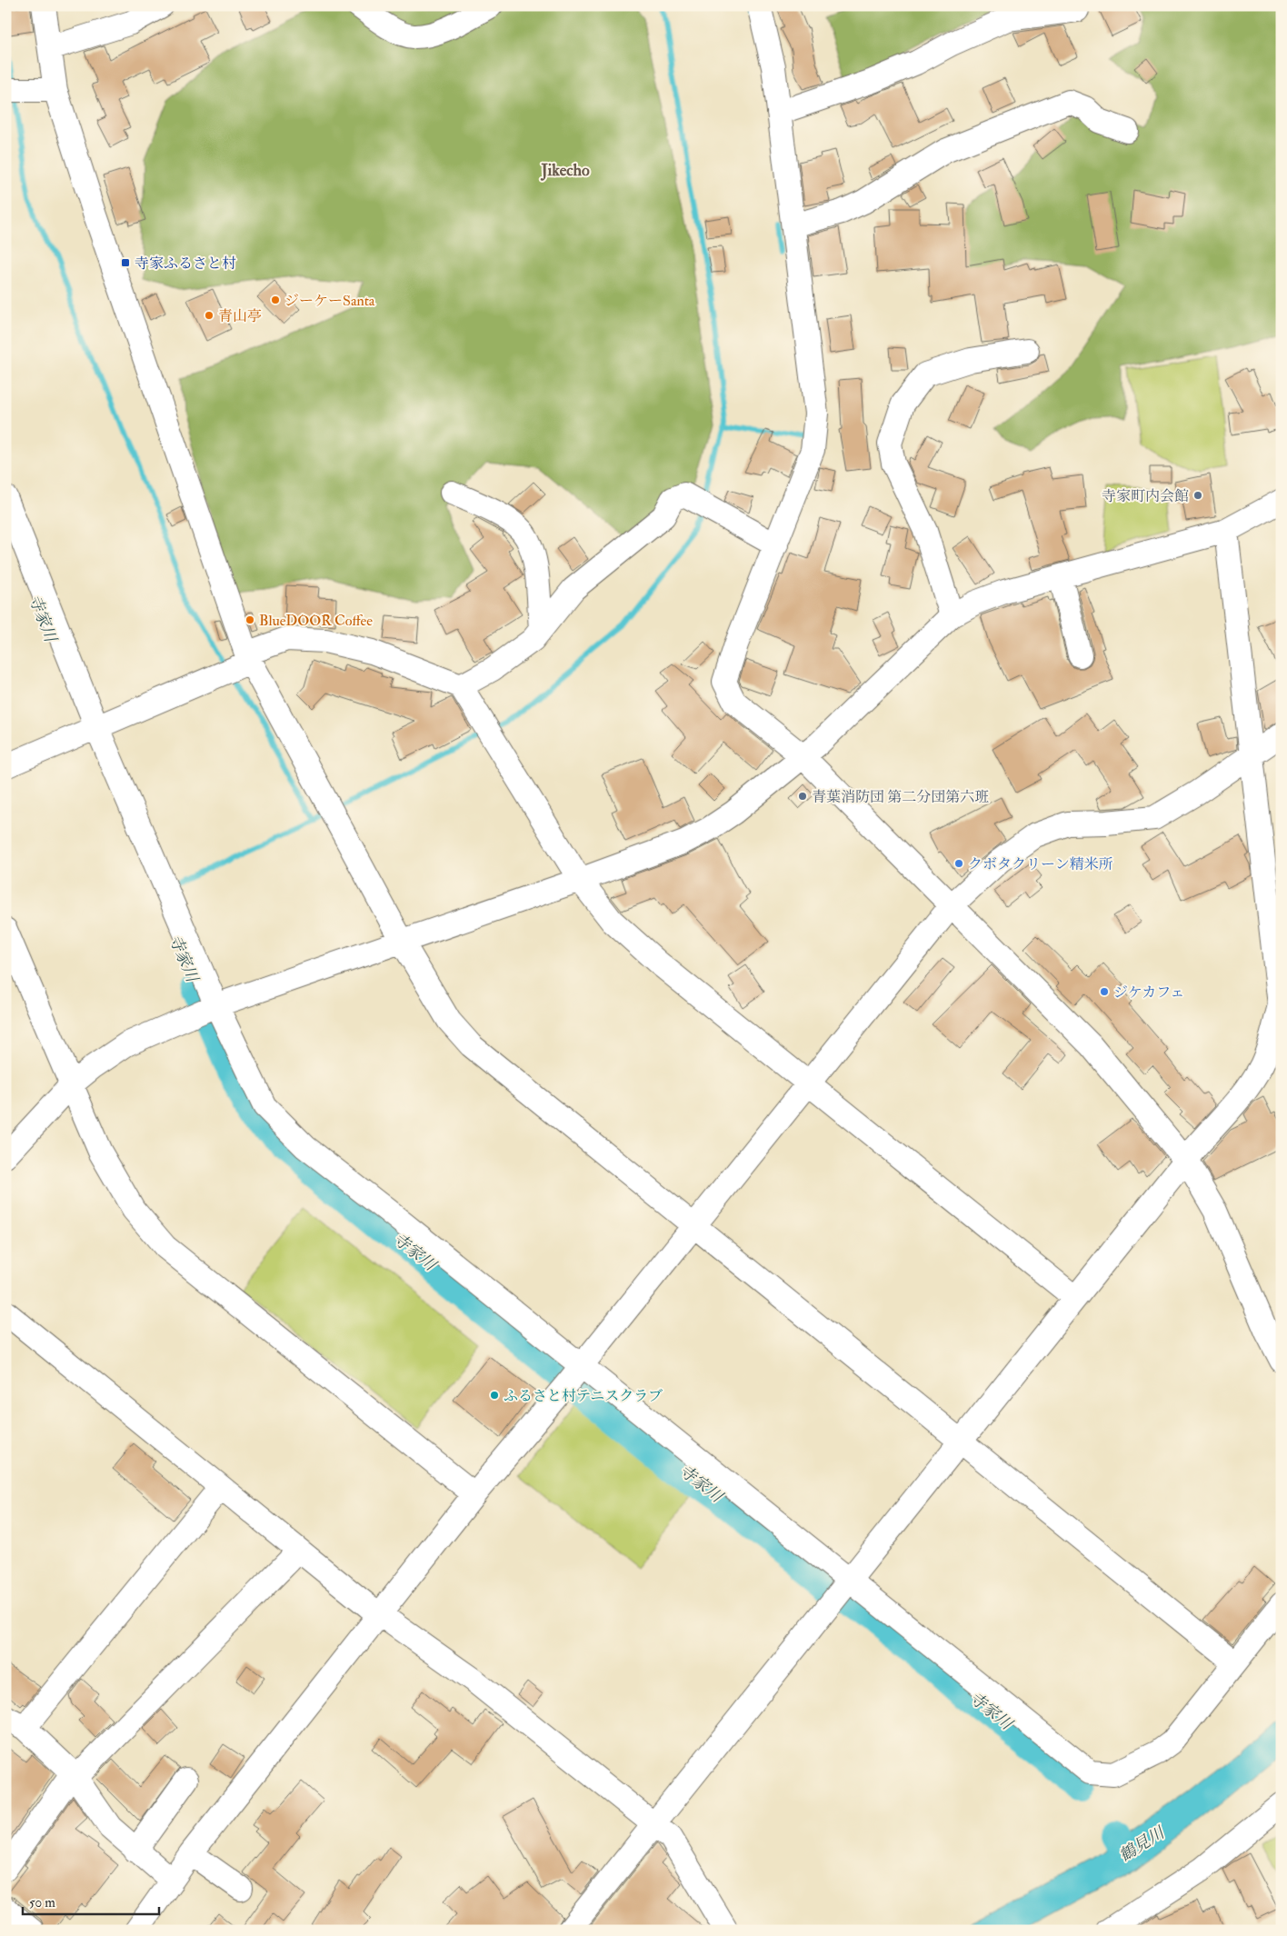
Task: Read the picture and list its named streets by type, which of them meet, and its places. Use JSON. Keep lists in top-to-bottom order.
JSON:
{
  "districts": ["Jikecho"],
  "water": ["寺家川", "鶴見川"],
  "places": {
    "transit": ["寺家ふるさと村"],
    "other": [
      "ジーケーSanta",
      "青山亭",
      "寺家町内会館",
      "BlueDOOR Coffee",
      "青葉消防団 第二分団第六班",
      "クボタクリーン精米所",
      "ジケカフェ",
      "ふるさと村テニスクラブ"
    ]
  },
  "scale_bar": "50 m"
}
